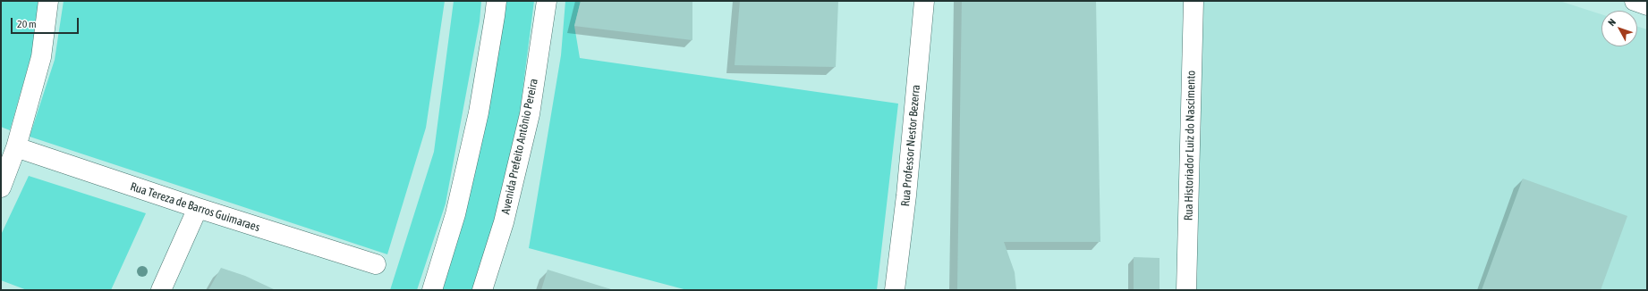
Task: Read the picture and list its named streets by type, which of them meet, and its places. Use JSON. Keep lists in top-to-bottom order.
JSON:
{
  "streets": {
    "street": [
      "Rua Professor Nestor Bezerra",
      "Rua Historiador Luiz do Nascimento",
      "Avenida Prefeito Antônio Pereira",
      "Rua Tereza de Barros Guimaraes"
    ]
  },
  "scale_bar": "20 m",
  "north": "top left"
}
